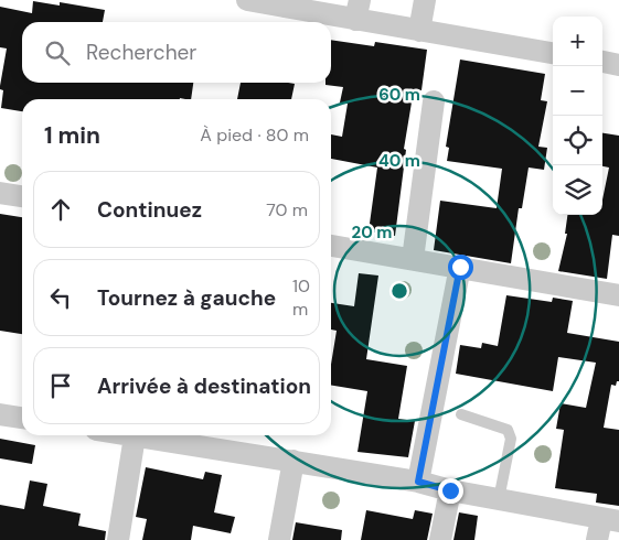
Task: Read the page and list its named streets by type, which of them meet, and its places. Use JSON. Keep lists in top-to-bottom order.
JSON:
{
  "page": {
    "map_buttons": ["+", "−"],
    "search": "Rechercher",
    "heading": ["1 min", "À pied · 80 m"],
    "list": [
      ["Continuez", "70 m"],
      ["Tournez à gauche", "10 m"],
      "Arrivée à destination"
    ]
  },
  "rings": ["60 m", "40 m", "20 m"]
}
